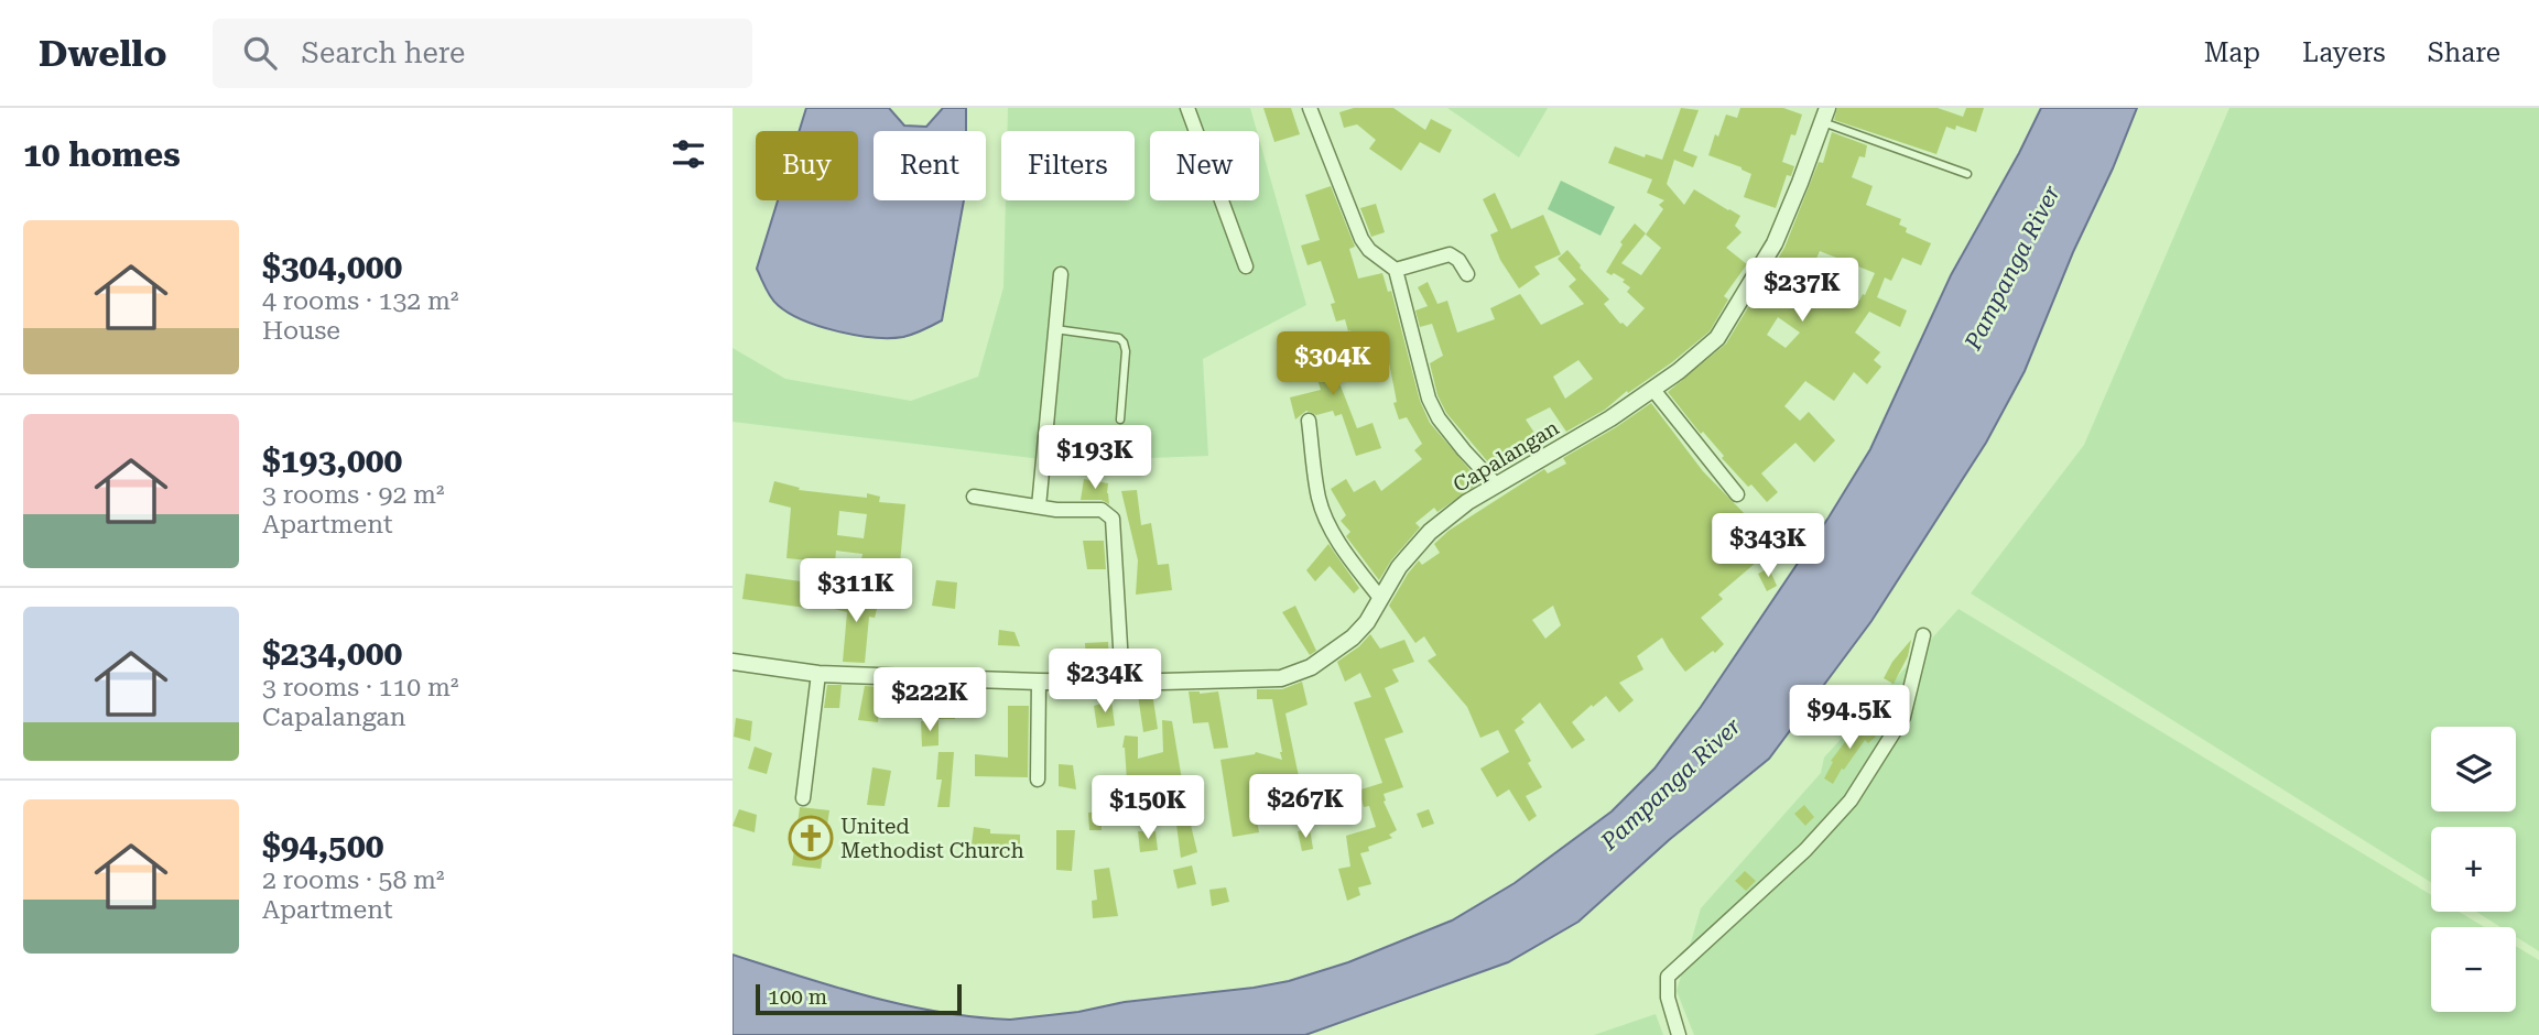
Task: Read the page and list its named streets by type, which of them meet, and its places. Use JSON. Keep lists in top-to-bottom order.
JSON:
{
  "streets": {
    "street": ["Capalangan"]
  },
  "water": ["Pampanga River"],
  "places": {
    "church": ["United Methodist Church"]
  },
  "scale_bar": "100 m",
  "page": {
    "header": "Dwello",
    "search": "Search here",
    "nav": ["Map", "Layers", "Share"],
    "heading": "10 homes",
    "chip": [
      "Buy",
      "Rent",
      "Filters",
      "New"
    ],
    "list": [
      {
        "name": "$304,000",
        "note": "4 rooms · 132 m² · House"
      },
      {
        "name": "$193,000",
        "note": "3 rooms · 92 m² · Apartment"
      },
      {
        "name": "$234,000",
        "note": "3 rooms · 110 m² · Capalangan"
      },
      {
        "name": "$94,500",
        "note": "2 rooms · 58 m² · Apartment"
      }
    ],
    "price": [
      "$237K",
      "$304K",
      "$193K",
      "$343K",
      "$311K",
      "$234K",
      "$222K",
      "$94.5K",
      "$267K",
      "$150K"
    ],
    "map_buttons": ["+", "−"],
    "scale": "100 m"
  }
}
